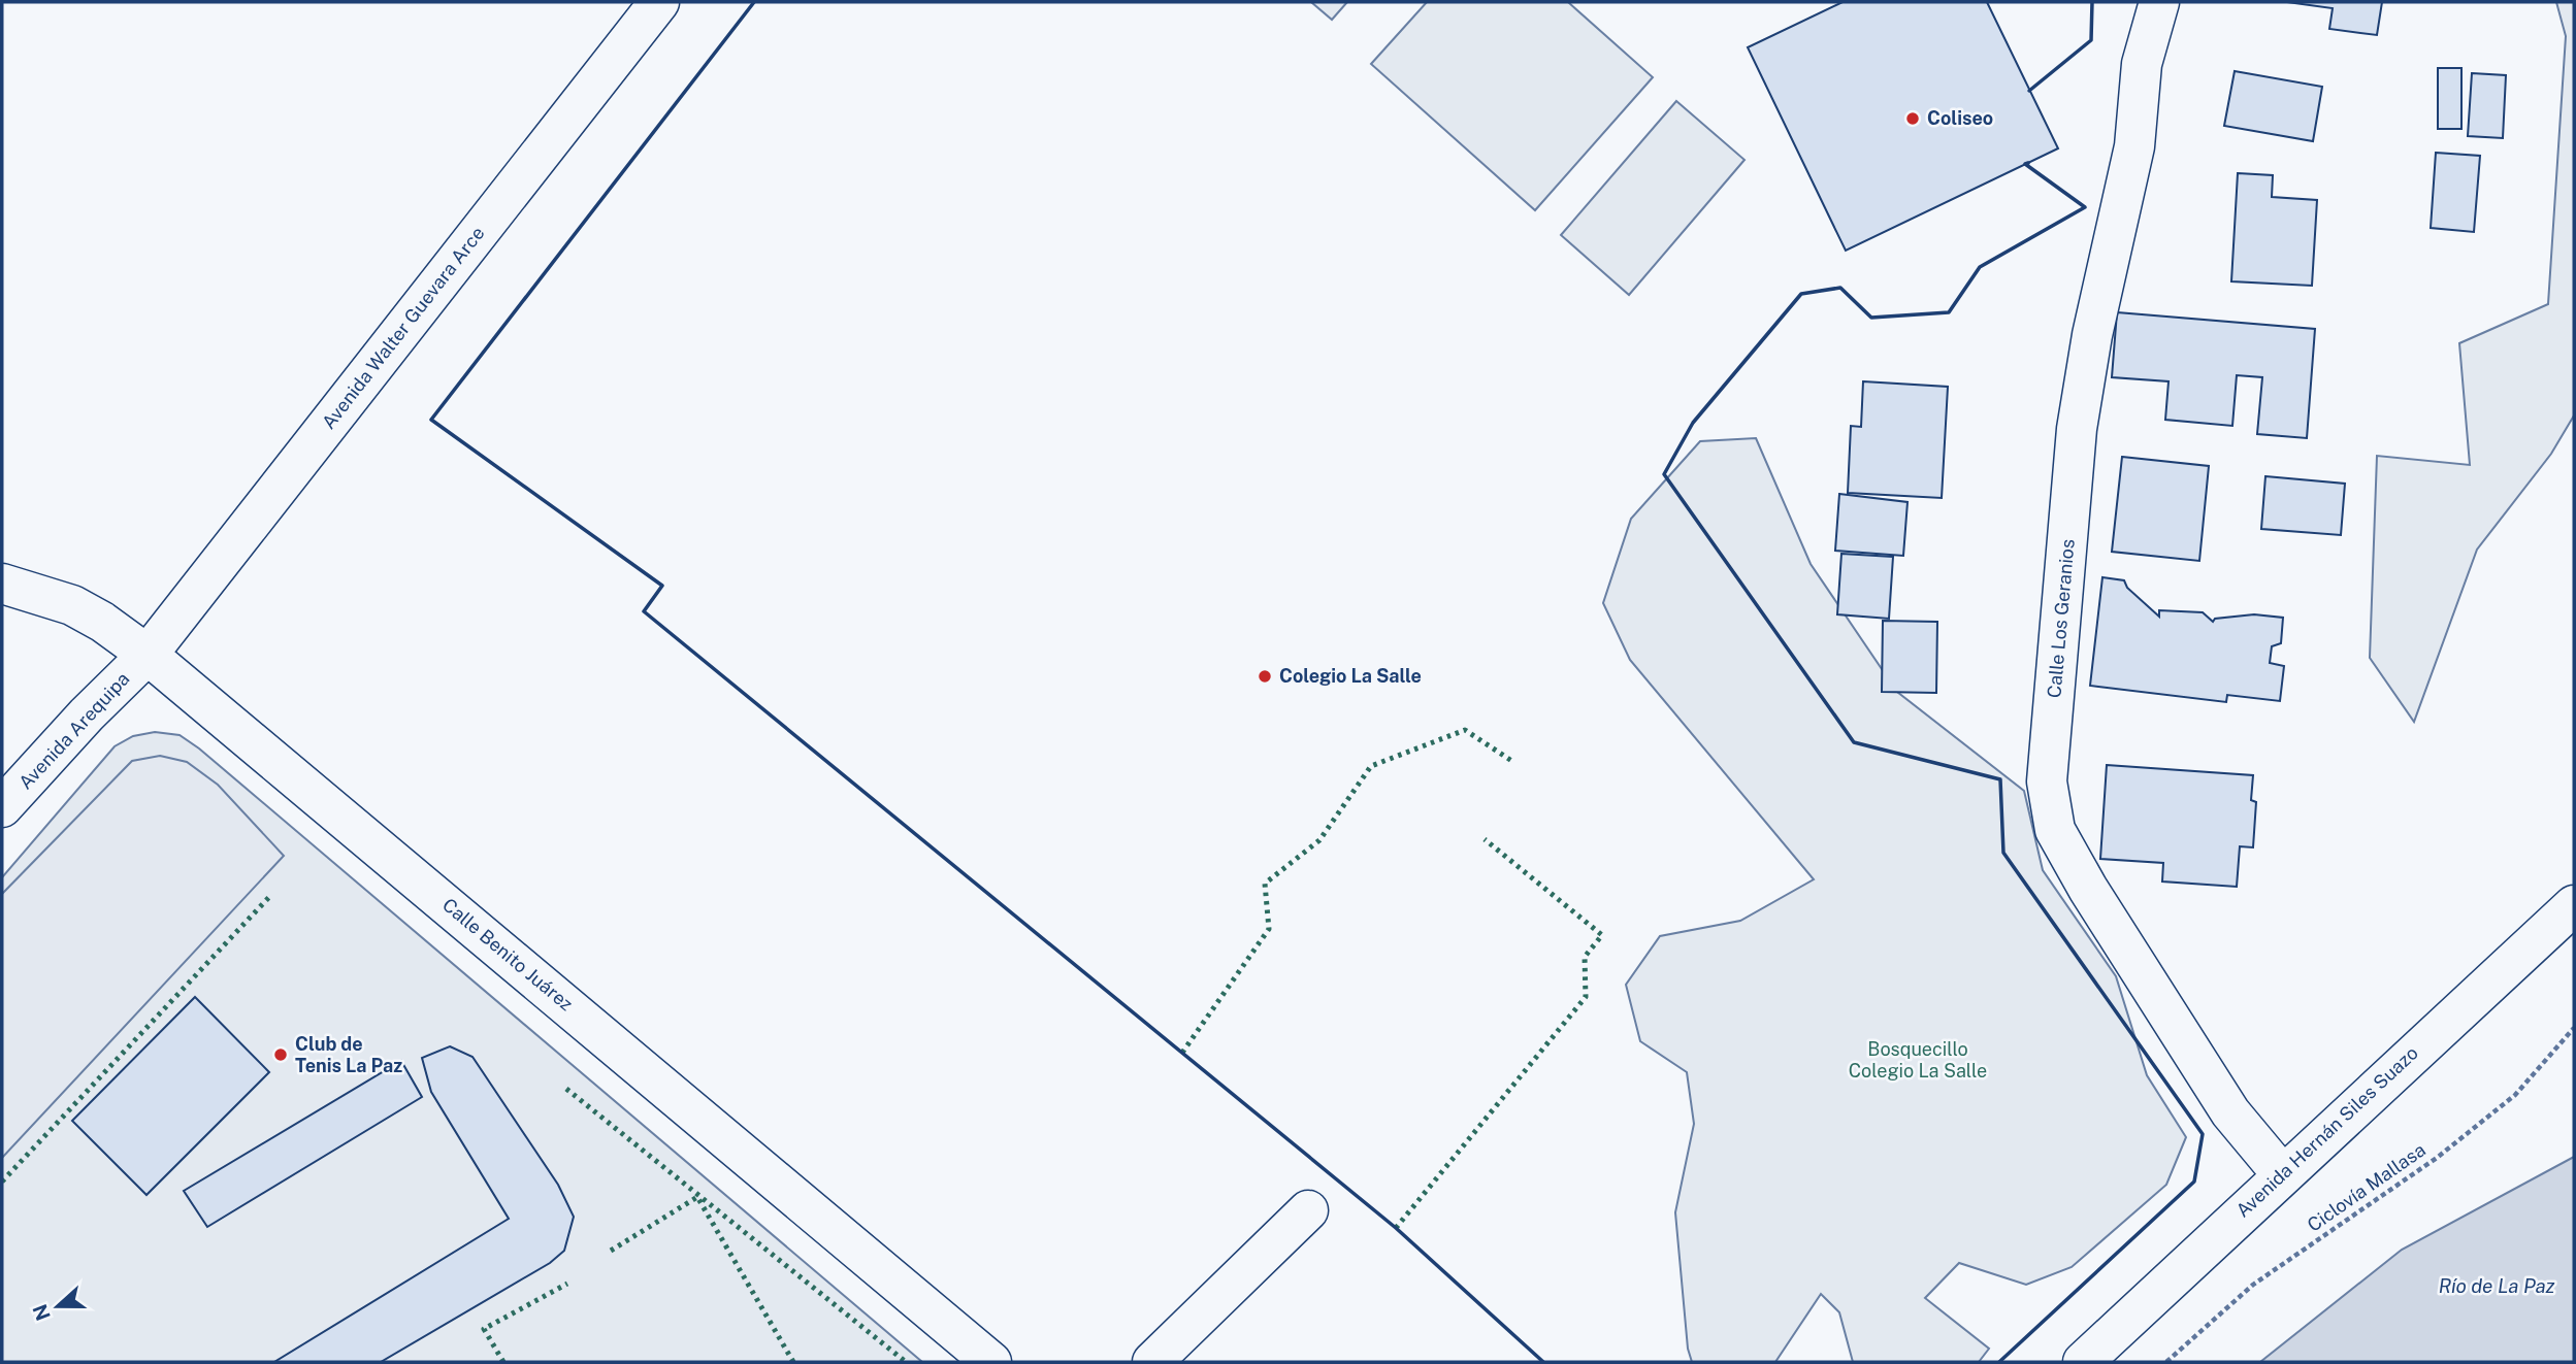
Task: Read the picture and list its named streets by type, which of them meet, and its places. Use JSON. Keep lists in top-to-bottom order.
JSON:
{
  "streets": {
    "street": [
      "Avenida Walter Guevara Arce",
      "Calle Los Geranios",
      "Avenida Arequipa",
      "Calle Benito Juárez",
      "Avenida Hernán Siles Suazo"
    ],
    "path": ["Ciclovía Mallasa"]
  },
  "crossings": [
    ["Avenida Walter Guevara Arce", "Avenida Arequipa"],
    ["Avenida Walter Guevara Arce", "Calle Benito Juárez"],
    ["Calle Los Geranios", "Avenida Hernán Siles Suazo"],
    ["Avenida Arequipa", "Calle Benito Juárez"]
  ],
  "water": ["Río de La Paz"],
  "parks": ["Bosquecillo Colegio La Salle"],
  "places": ["Coliseo", "Colegio La Salle", "Club de Tenis La Paz"],
  "north": "left"
}
